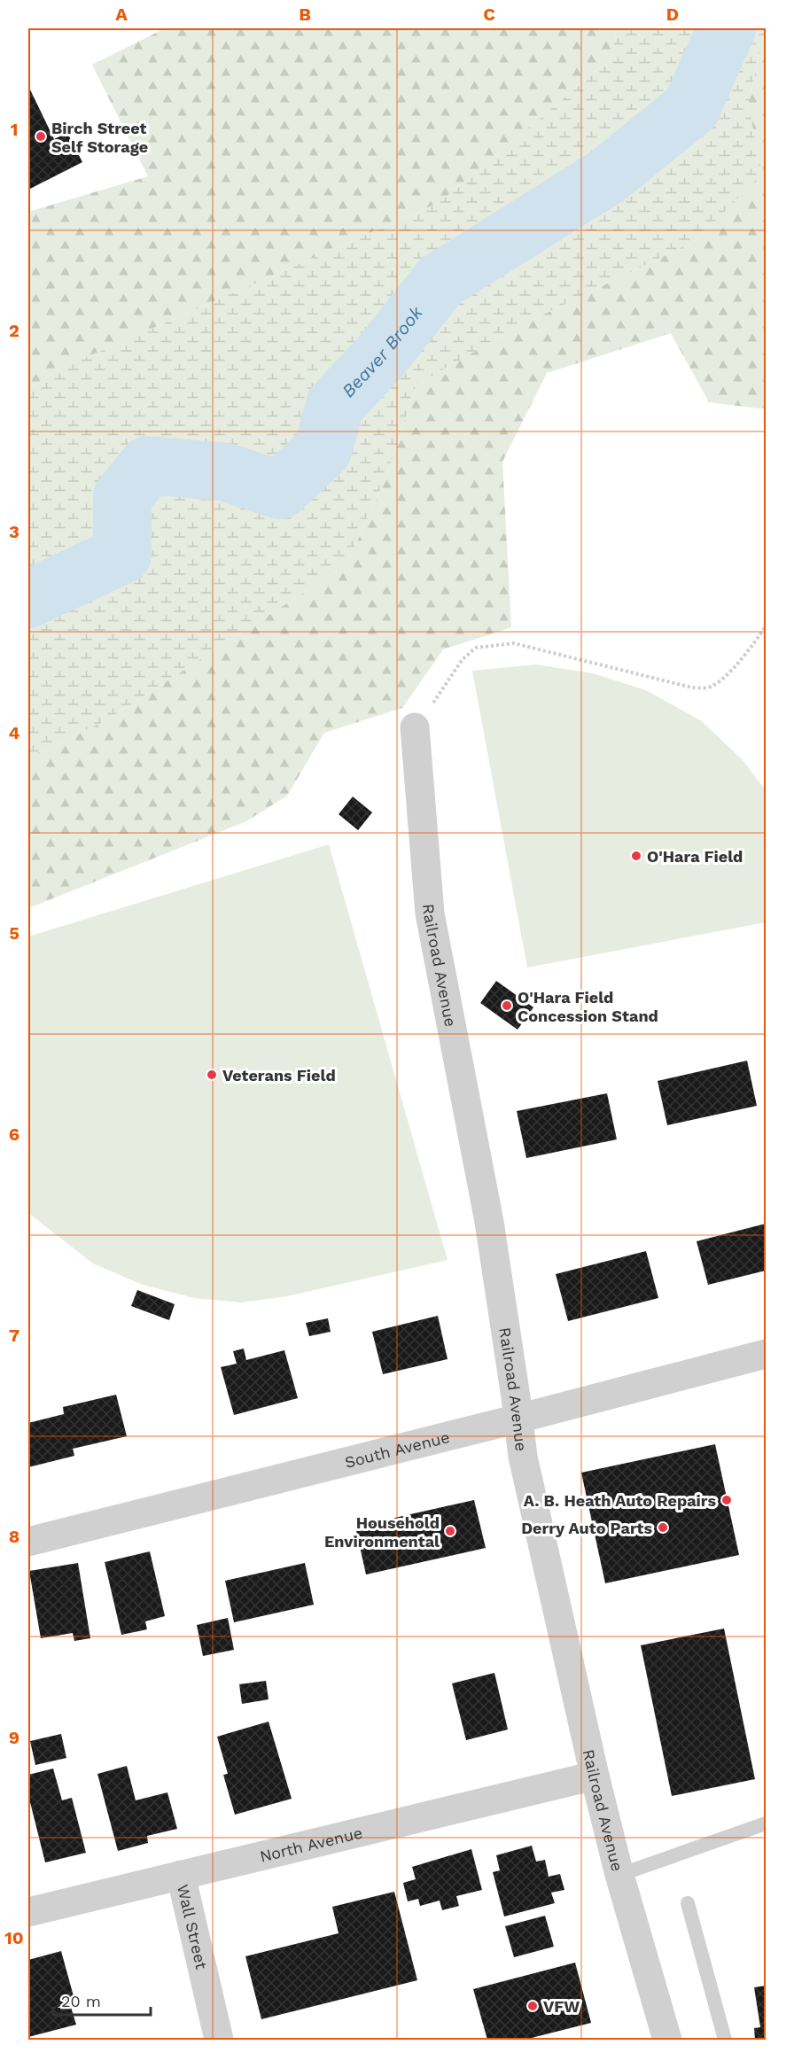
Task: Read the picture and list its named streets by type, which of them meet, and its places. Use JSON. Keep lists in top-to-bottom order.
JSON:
{
  "streets": {
    "street": [
      "Railroad Avenue",
      "South Avenue",
      "North Avenue",
      "Wall Street"
    ]
  },
  "crossings": [
    ["Railroad Avenue", "South Avenue"],
    ["Railroad Avenue", "North Avenue"],
    ["North Avenue", "Wall Street"]
  ],
  "water": ["Beaver Brook"],
  "places": [
    "Birch Street Self Storage",
    "O'Hara Field",
    "O'Hara Field Concession Stand",
    "Veterans Field",
    "A. B. Heath Auto Repairs",
    "Derry Auto Parts",
    "Household Environmental",
    "VFW"
  ],
  "scale_bar": "20 m",
  "grid": {
    "columns": [
      "A",
      "B",
      "C",
      "D"
    ],
    "rows": [
      "1",
      "2",
      "3",
      "4",
      "5",
      "6",
      "7",
      "8",
      "9",
      "10"
    ]
  }
}
